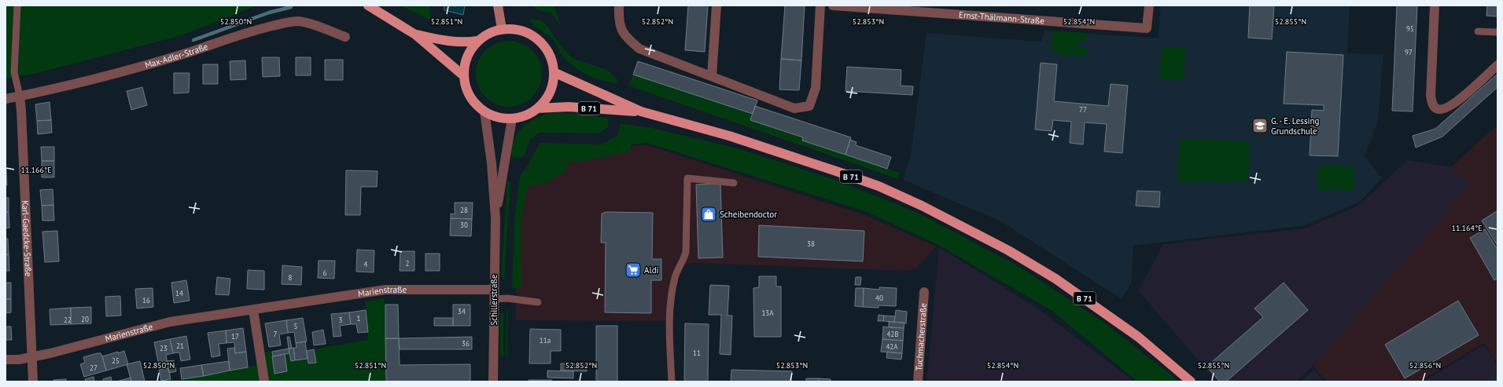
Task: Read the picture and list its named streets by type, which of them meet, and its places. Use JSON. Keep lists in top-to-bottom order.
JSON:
{
  "streets": {
    "main road": ["B 71"],
    "street": [
      "Ernst-Thälmann-Straße",
      "Max-Adler-Straße",
      "Karl-Gaedcke-Straße",
      "Marienstraße",
      "Schillerstraße",
      "Tuchmacherstraße"
    ]
  },
  "crossings": [
    ["Max-Adler-Straße", "Karl-Gaedcke-Straße"],
    ["B 71", "Schillerstraße"],
    ["Karl-Gaedcke-Straße", "Marienstraße"],
    ["Marienstraße", "Schillerstraße"]
  ],
  "places": {
    "school or university": ["G. - E. Lessing Grundschule"],
    "shop": ["Scheibendoctor"],
    "supermarket": ["Aldi"]
  },
  "house_numbers": [
    "95",
    "97",
    "77",
    "28",
    "30",
    "38",
    "2",
    "4",
    "6",
    "8",
    "14",
    "40",
    "16",
    "34",
    "13A",
    "1",
    "20",
    "22",
    "3",
    "5",
    "7",
    "42B",
    "17",
    "11a",
    "36",
    "21",
    "42A",
    "23",
    "11",
    "25",
    "27"
  ],
  "coordinates": [
    "52.850°N",
    "52.851°N",
    "52.852°N",
    "52.853°N",
    "52.854°N",
    "52.855°N",
    "11.166°E",
    "11.164°E",
    "52.856°N"
  ]
}
